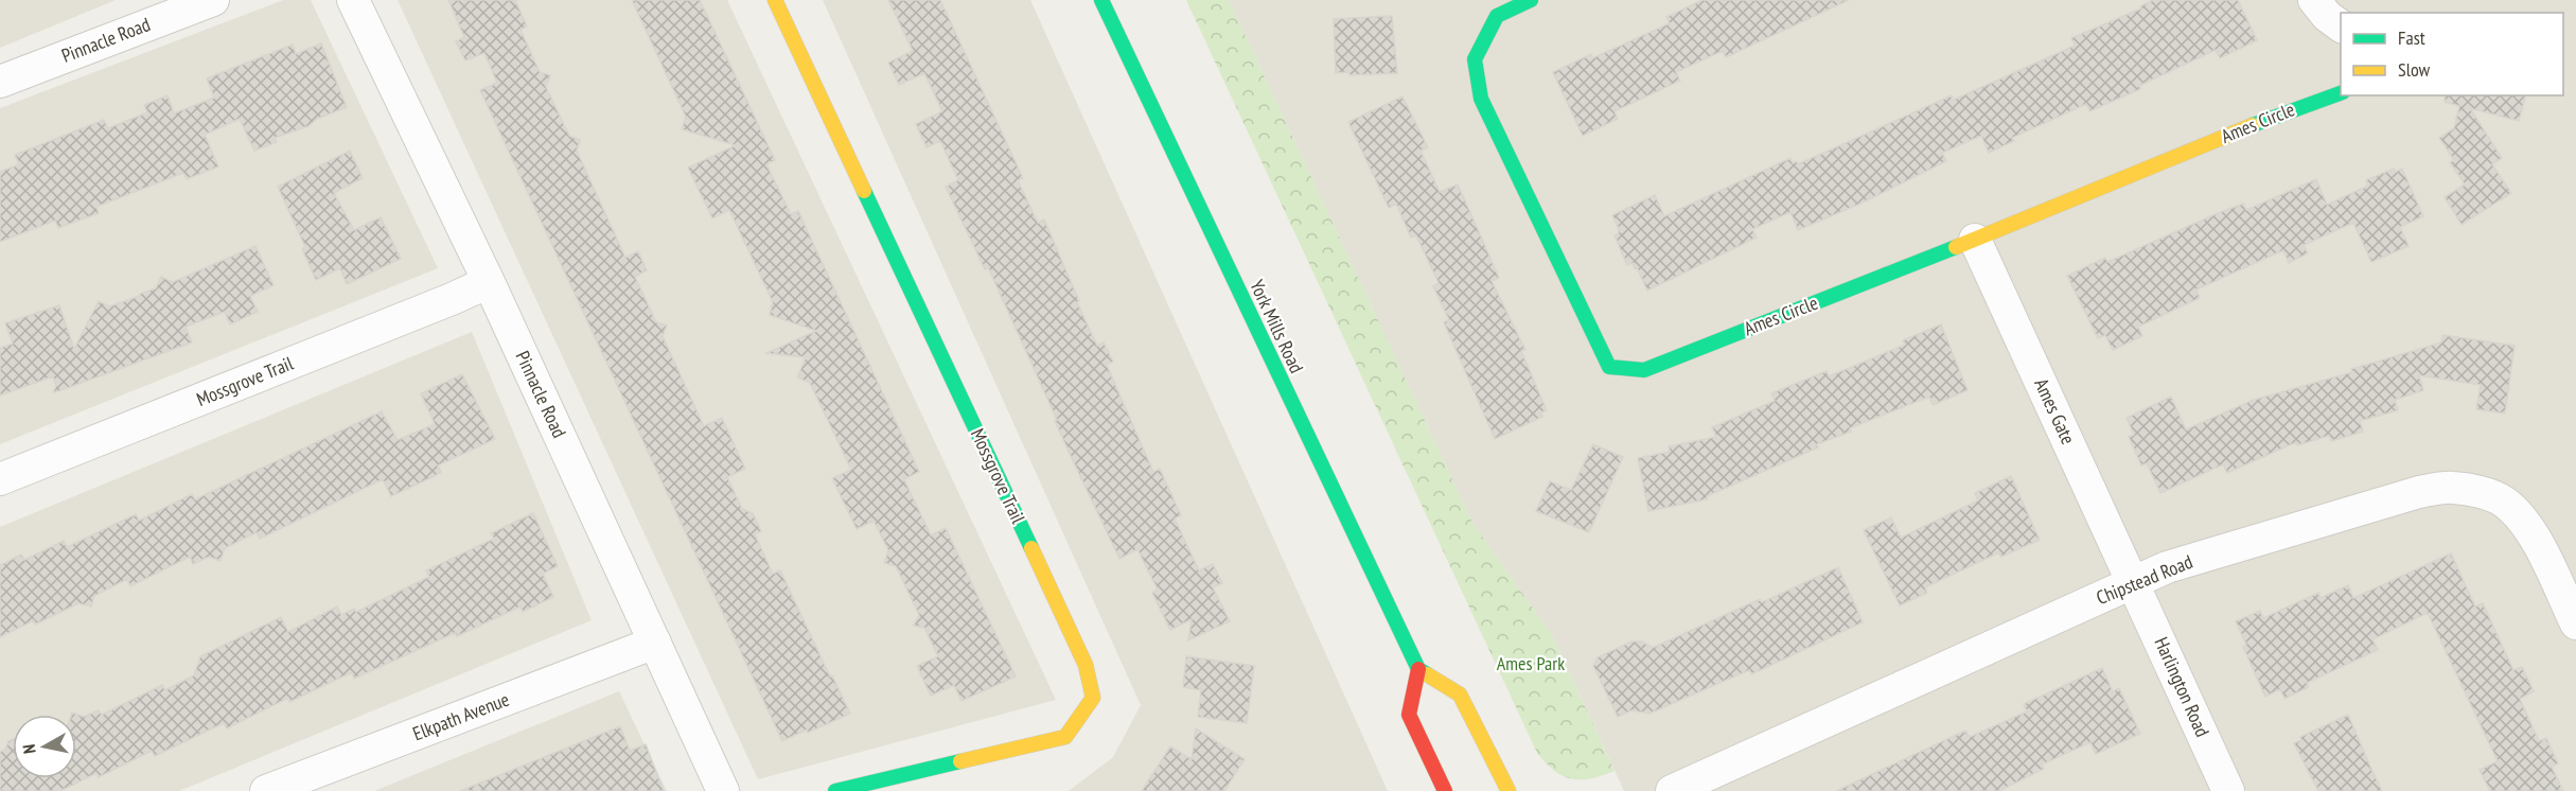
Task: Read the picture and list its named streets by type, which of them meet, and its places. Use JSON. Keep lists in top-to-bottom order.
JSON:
{
  "streets": {
    "street": [
      "Pinnacle Road",
      "Ames Circle",
      "York Mills Road",
      "Mossgrove Trail",
      "Ames Gate",
      "Chipstead Road",
      "Harlington Road",
      "Elkpath Avenue"
    ]
  },
  "crossings": [
    ["Pinnacle Road", "Mossgrove Trail"],
    ["Pinnacle Road", "Elkpath Avenue"],
    ["Ames Circle", "Ames Gate"],
    ["Ames Gate", "Chipstead Road"],
    ["Ames Gate", "Harlington Road"],
    ["Chipstead Road", "Harlington Road"]
  ],
  "parks": ["Ames Park"],
  "legend": ["Fast", "Slow"],
  "north": "left"
}
